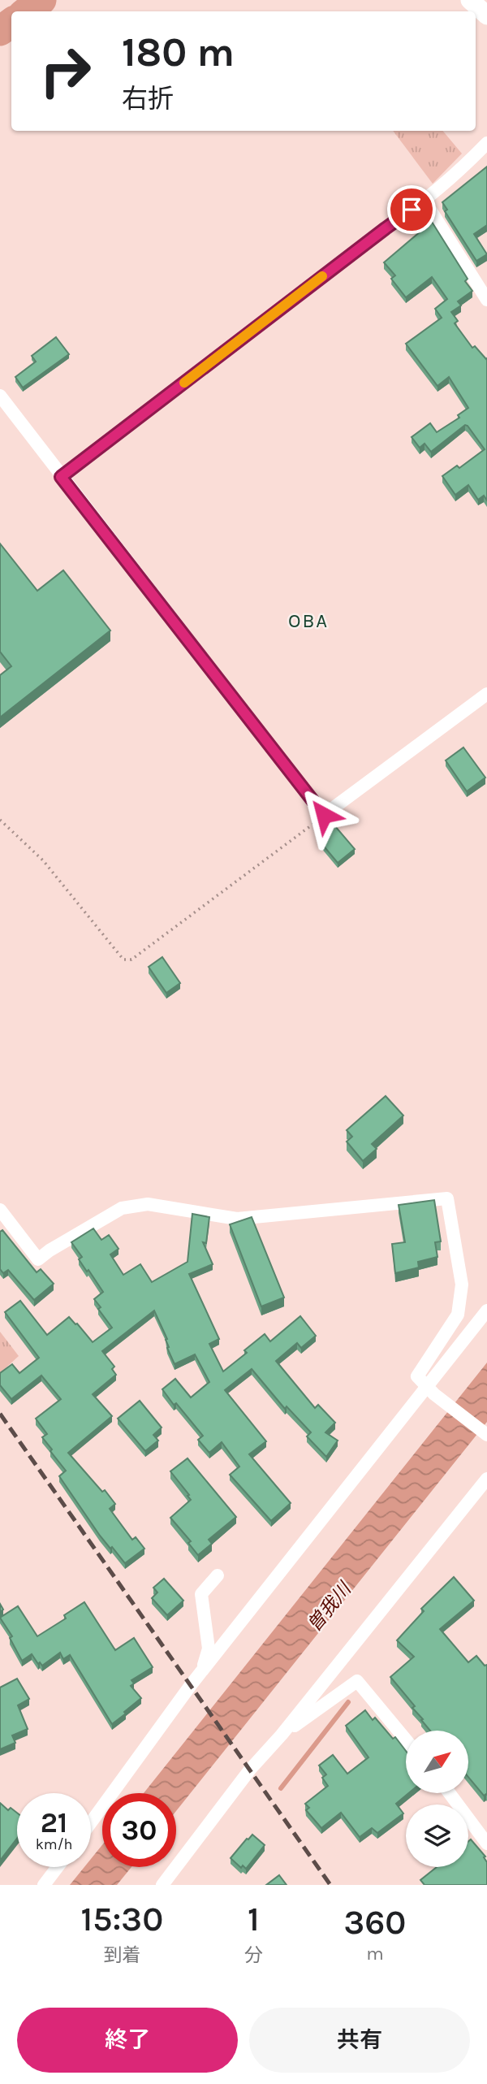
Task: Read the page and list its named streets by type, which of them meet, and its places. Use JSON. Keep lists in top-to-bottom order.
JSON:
{
  "districts": ["OBA"],
  "water": ["曽我川"],
  "north": "top right",
  "page": {
    "turn": ["180 m", "右折"],
    "speed": "21 km/h",
    "limit": "30",
    "eta": [
      "15:30",
      "到着",
      "1",
      "分",
      "360",
      "m"
    ],
    "buttons": ["終了", "共有"]
  }
}
